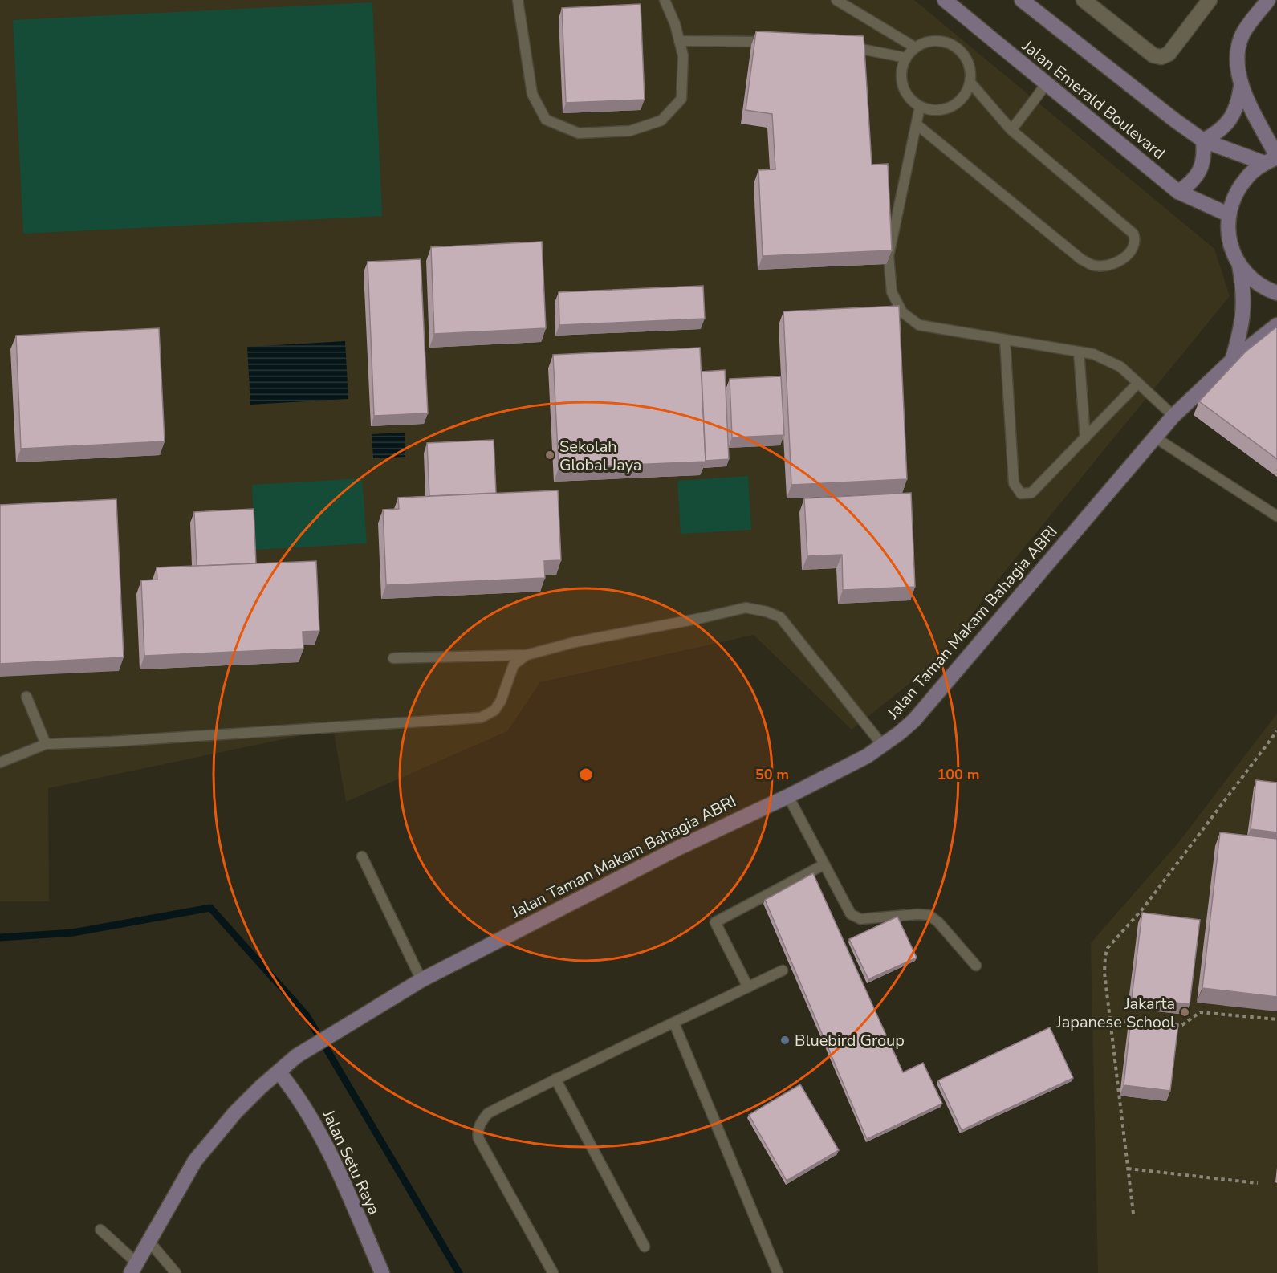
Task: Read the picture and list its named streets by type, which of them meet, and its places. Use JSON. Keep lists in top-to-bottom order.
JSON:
{
  "streets": {
    "main road": ["Jalan Emerald Boulevard", "Jalan Taman Makam Bahagia ABRI", "Jalan Setu Raya"]
  },
  "crossings": [
    ["Jalan Taman Makam Bahagia ABRI", "Jalan Setu Raya"]
  ],
  "places": ["Sekolah Global Jaya", "Jakarta Japanese School", "Bluebird Group"],
  "rings": ["50 m", "100 m"]
}
